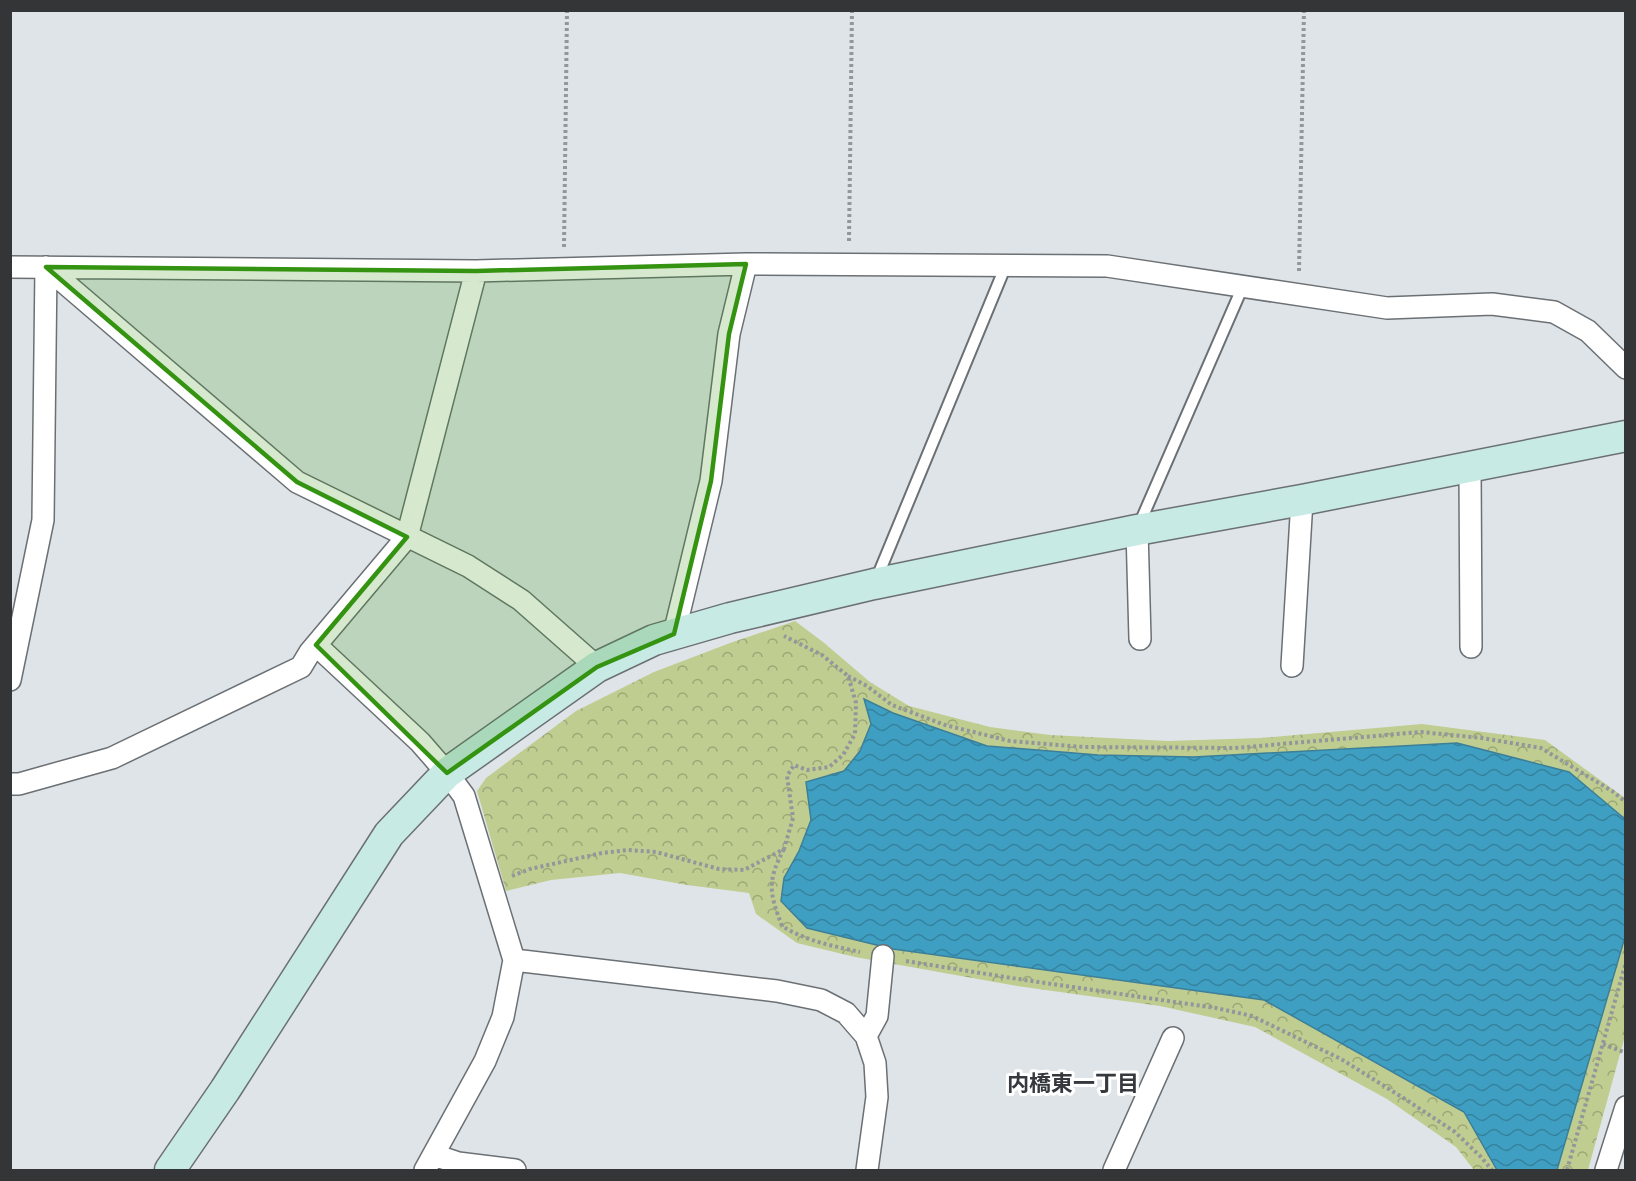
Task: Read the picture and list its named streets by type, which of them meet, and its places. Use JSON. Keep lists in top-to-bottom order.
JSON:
{
  "districts": ["内橋東一丁目"]
}
